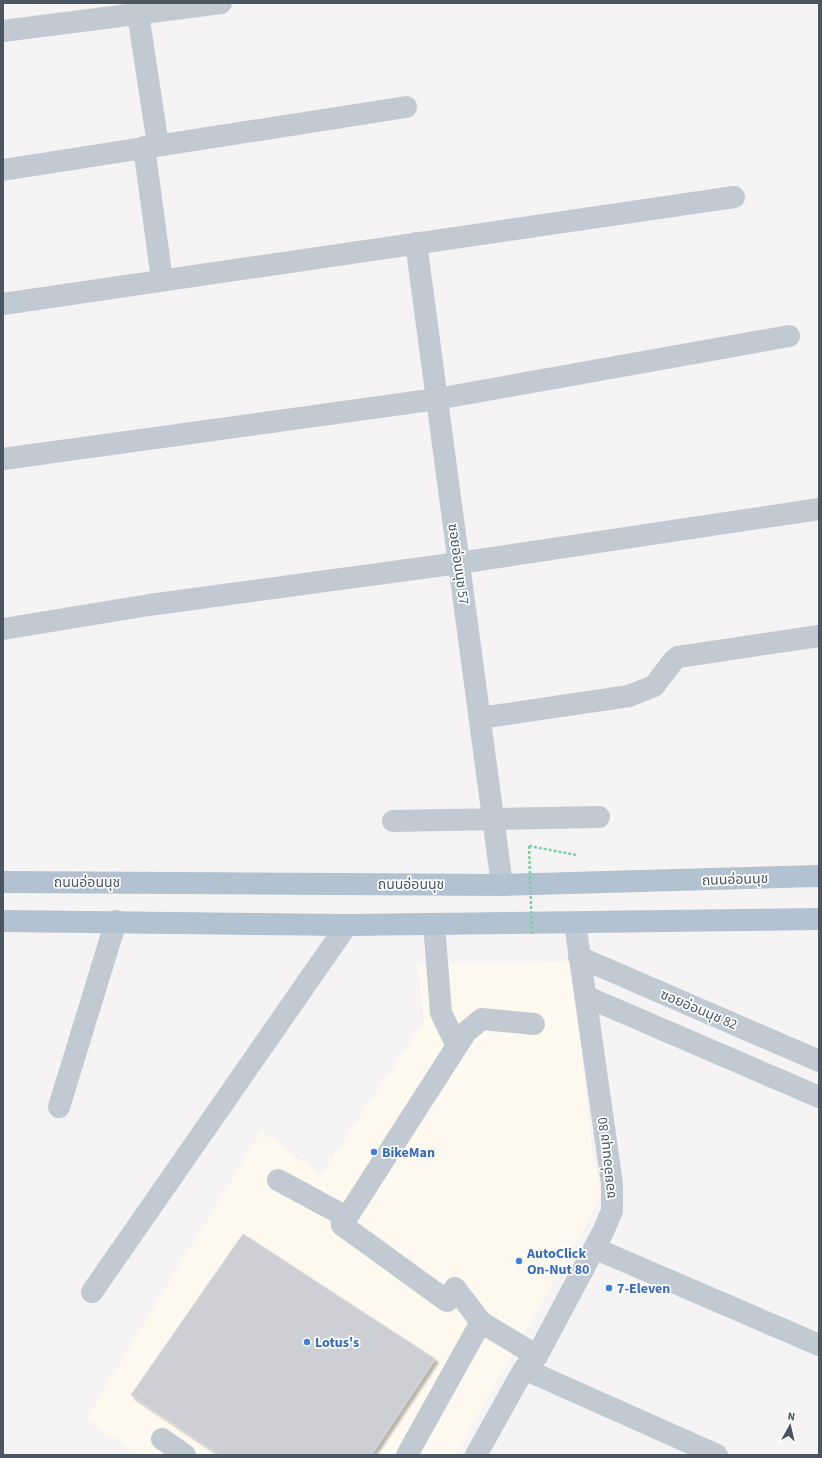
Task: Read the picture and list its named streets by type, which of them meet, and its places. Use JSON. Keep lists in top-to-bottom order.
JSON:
{
  "streets": {
    "main road": ["ถนนอ่อนนุช"],
    "street": ["ซอยอ่อนนุช 57", "ซอยอ่อนนุช 82", "ซอยอ่อนนุช 80"]
  },
  "crossings": [
    ["ซอยอ่อนนุช 57", "ถนนอ่อนนุช"],
    ["ซอยอ่อนนุช 82", "ซอยอ่อนนุช 80"]
  ],
  "places": [
    "BikeMan",
    "AutoClick On-Nut 80",
    "7-Eleven",
    "Lotus's"
  ],
  "north": "top"
}
